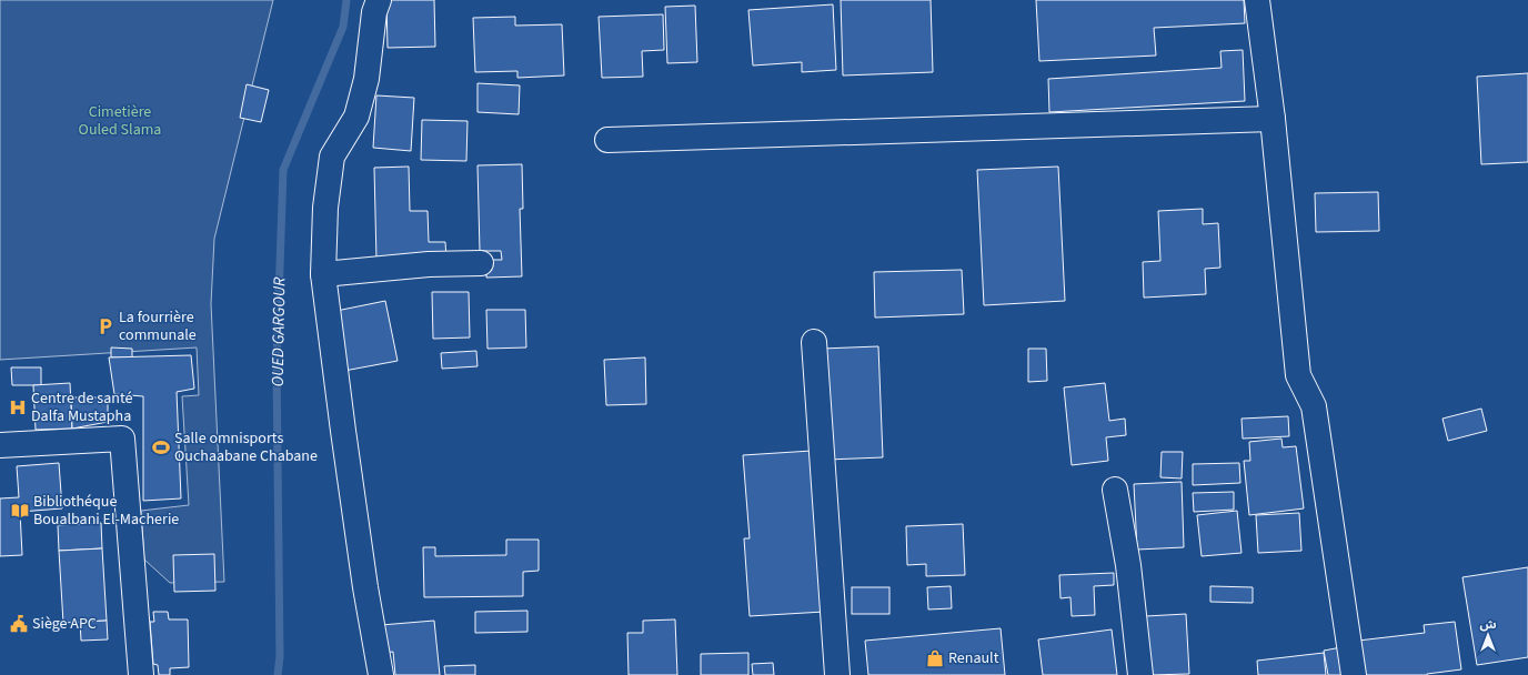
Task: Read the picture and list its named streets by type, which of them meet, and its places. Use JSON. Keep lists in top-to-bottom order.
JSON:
{
  "water": ["OUED GARGOUR"],
  "parks": ["Cimetière Ouled Slama"],
  "places": {
    "parking": ["La fourrière communale"],
    "hospital": ["Centre de santé Dalfa Mustapha"],
    "sports": ["Salle omnisports Ouchaabane Chabane"],
    "library": ["Bibliothéque Boualbani El-Macherie"],
    "public building": ["Siège APC"],
    "shop": ["Renault"]
  },
  "north": "top"
}
